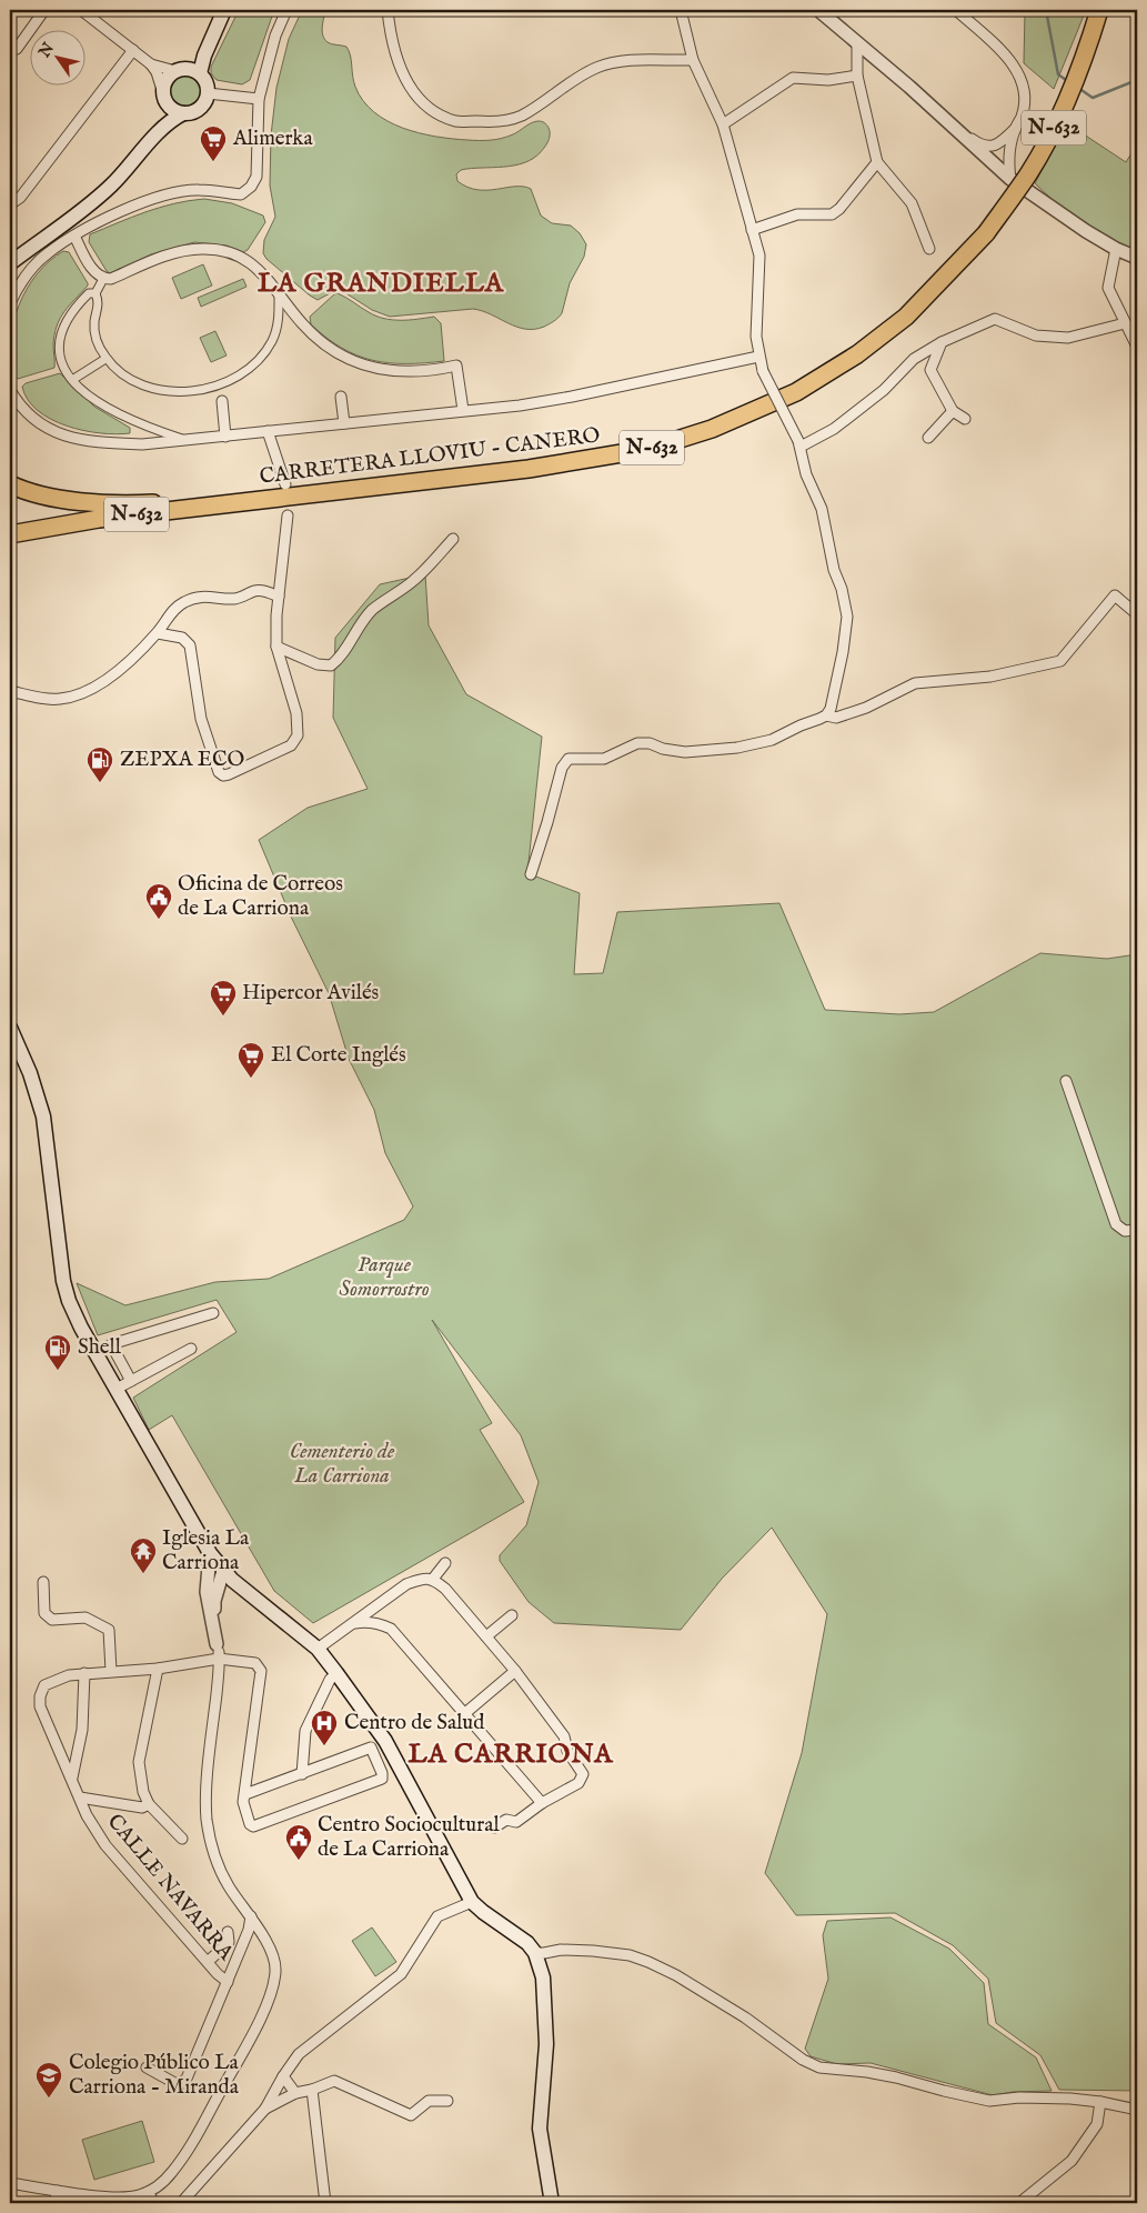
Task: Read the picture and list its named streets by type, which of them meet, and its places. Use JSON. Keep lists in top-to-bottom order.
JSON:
{
  "streets": {
    "highway": ["N-632", "CARRETERA LLOVIU - CANERO"],
    "street": ["CALLE NAVARRA"]
  },
  "districts": ["LA GRANDIELLA", "LA CARRIONA"],
  "parks": ["Parque Somorrostro", "Cementerio de La Carriona"],
  "places": {
    "supermarket": ["Alimerka", "Hipercor Avilés", "El Corte Inglés"],
    "fuel station": ["ZEPXA ECO", "Shell"],
    "public building": ["Oficina de Correos de La Carriona", "Centro Sociocultural de La Carriona"],
    "temple": ["Iglesia La Carriona"],
    "hospital": ["Centro de Salud"],
    "school or university": ["Colegio Público La Carriona - Miranda"]
  },
  "north": "top left"
}
